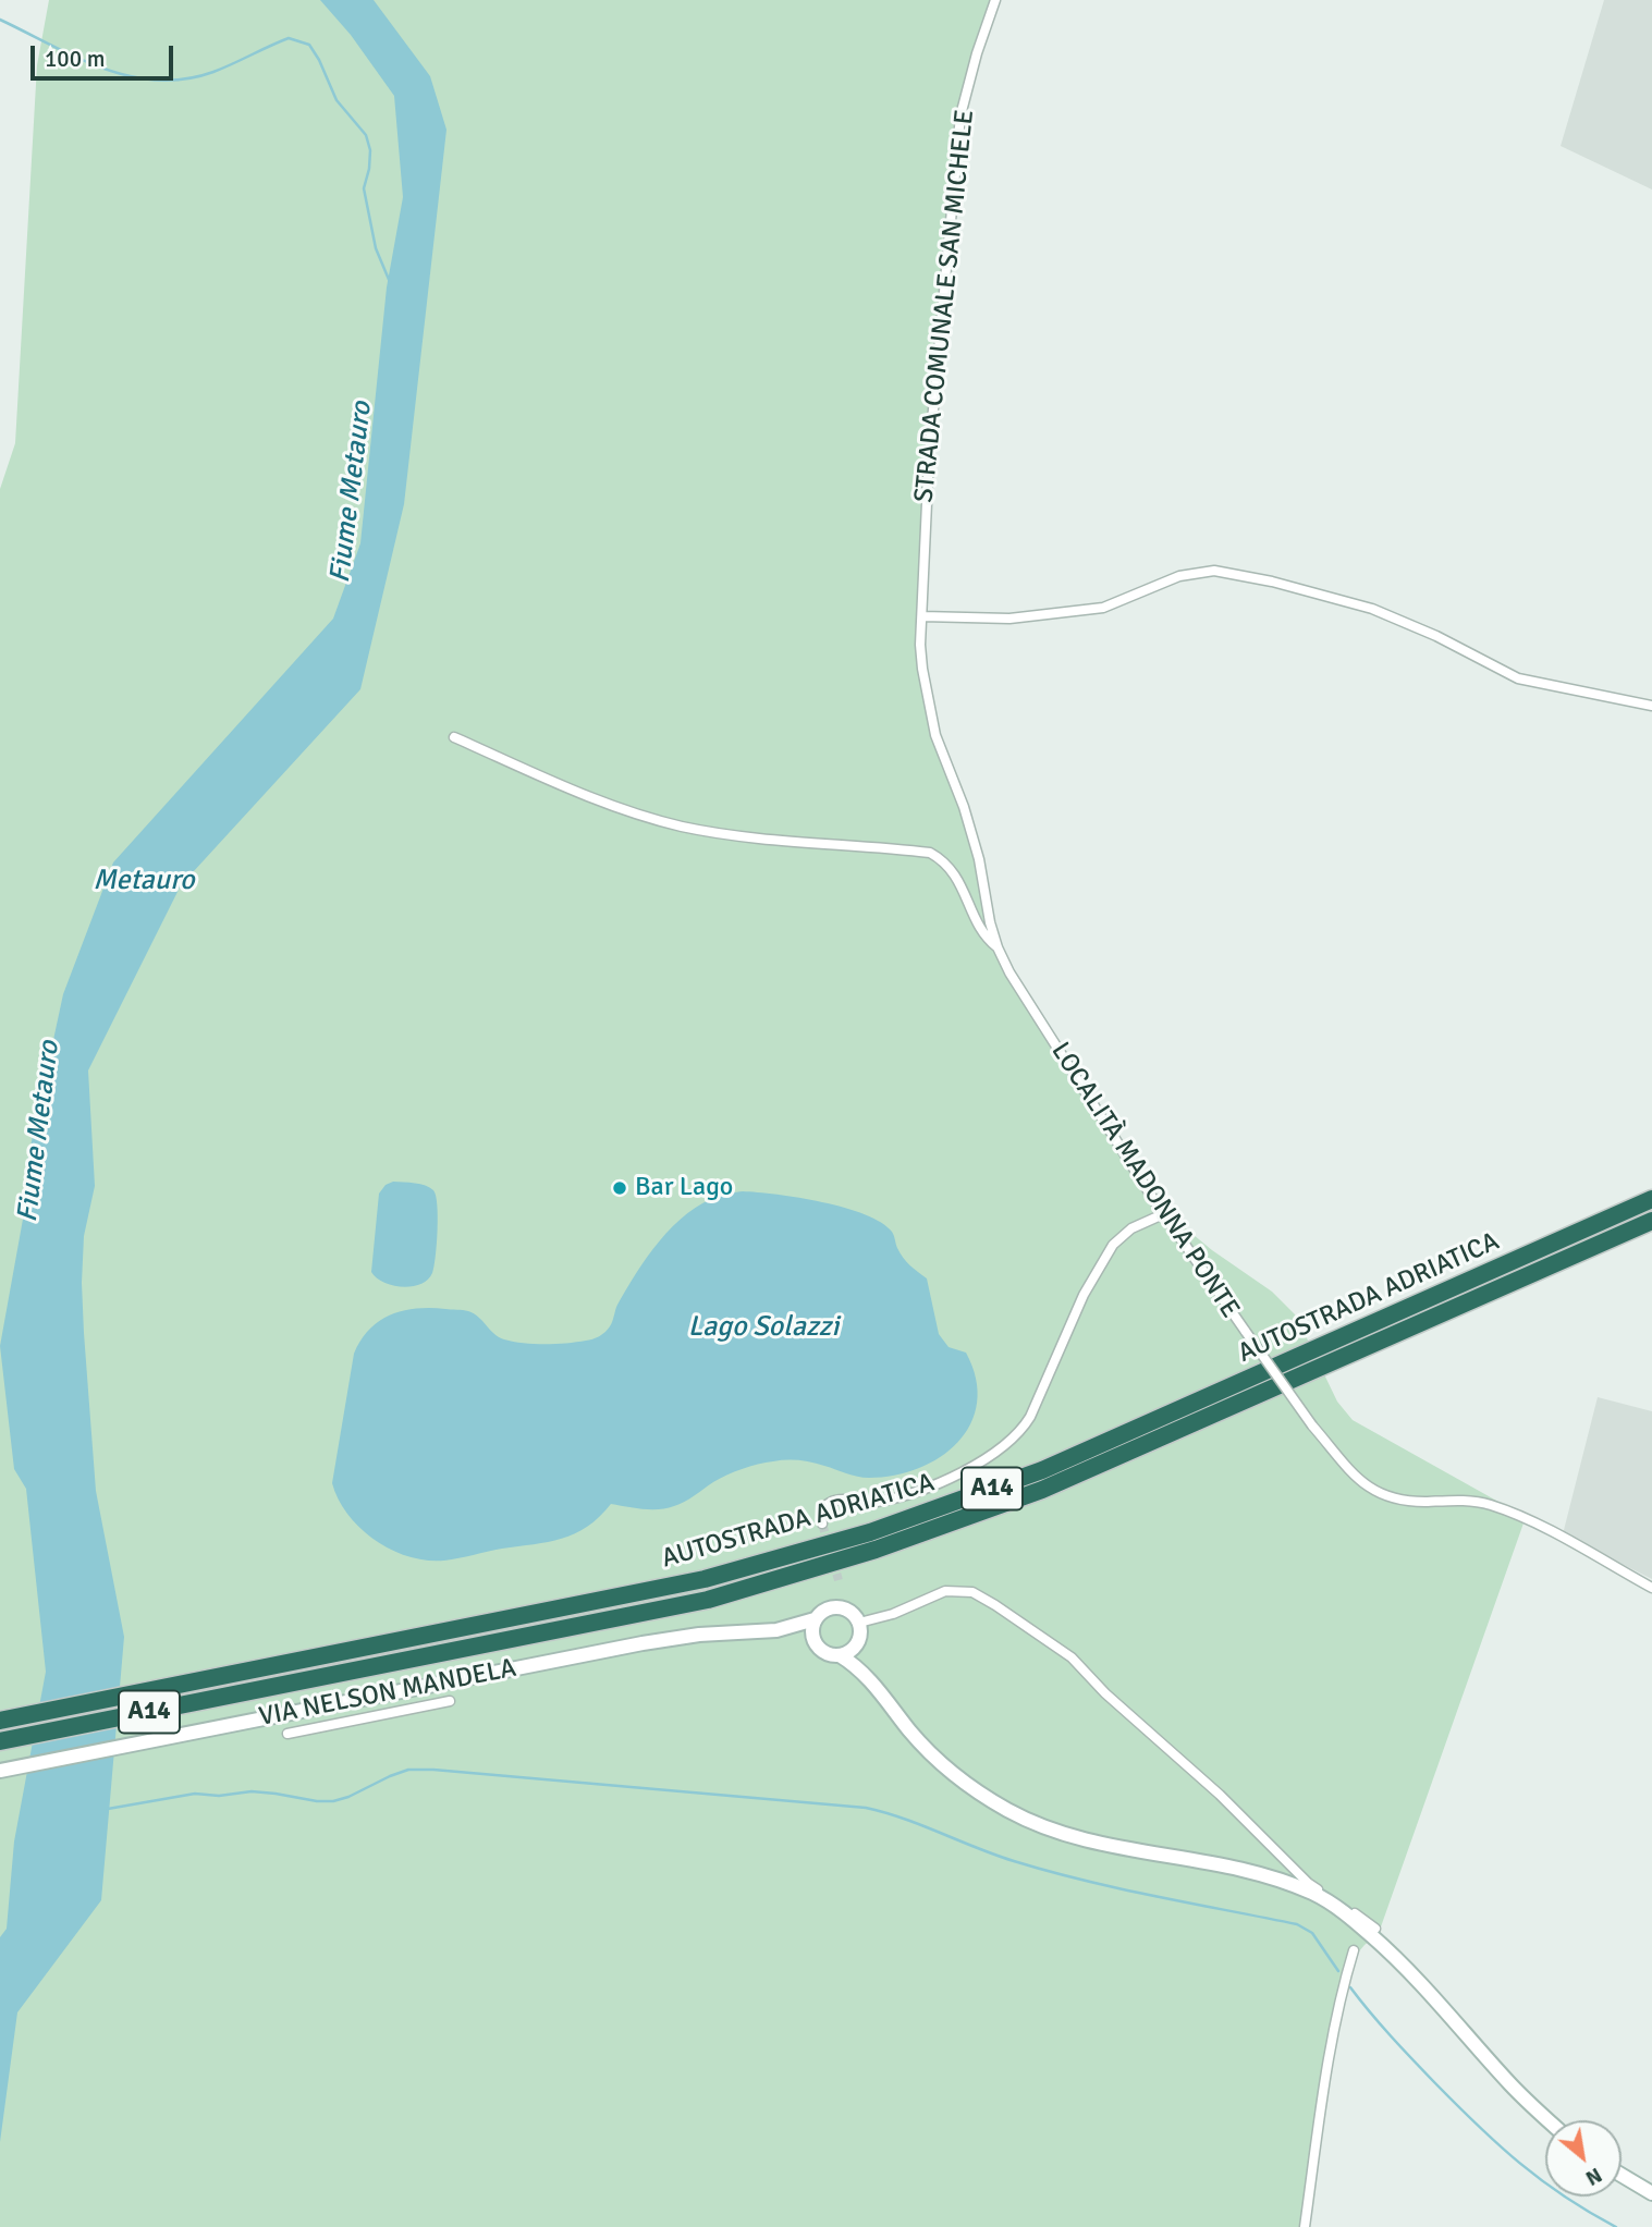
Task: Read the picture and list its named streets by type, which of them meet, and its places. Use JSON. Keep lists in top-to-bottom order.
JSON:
{
  "streets": {
    "highway": ["AUTOSTRADA ADRIATICA", "A14"],
    "main road": ["VIA NELSON MANDELA"],
    "street": ["STRADA COMUNALE SAN MICHELE", "LOCALITÀ MADONNA PONTE"]
  },
  "crossings": [
    ["STRADA COMUNALE SAN MICHELE", "LOCALITÀ MADONNA PONTE"]
  ],
  "water": ["Fiume Metauro", "Metauro", "Lago Solazzi"],
  "places": ["Bar Lago"],
  "scale_bar": "100 m",
  "north": "bottom right"
}
